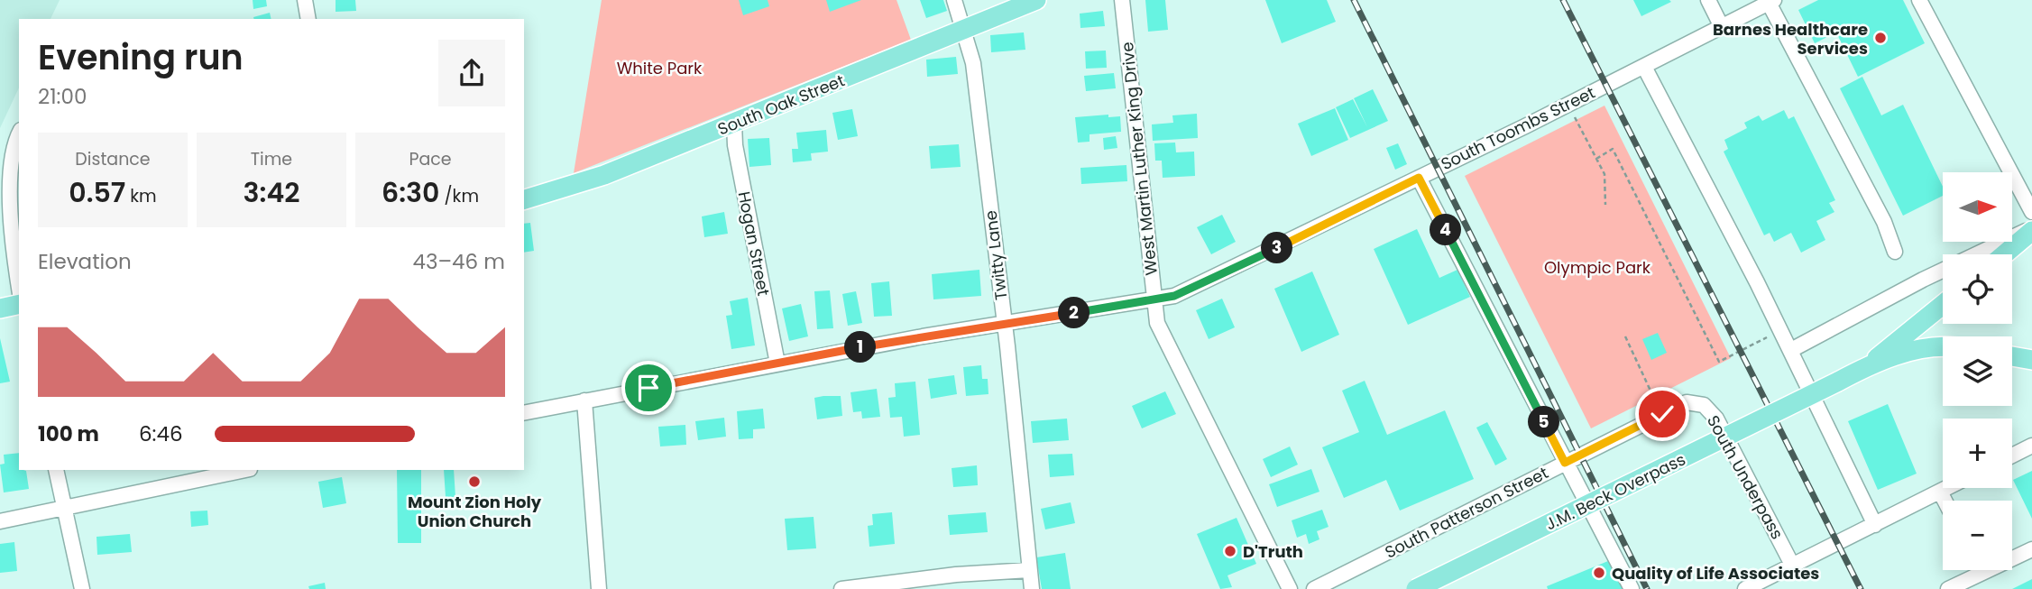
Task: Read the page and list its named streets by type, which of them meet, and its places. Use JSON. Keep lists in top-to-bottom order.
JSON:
{
  "streets": {
    "main road": ["South Oak Street", "J.M. Beck Overpass"],
    "street": [
      "South Toombs Street",
      "West Martin Luther King Drive",
      "Hogan Street",
      "Twitty Lane",
      "South Underpass",
      "South Patterson Street"
    ]
  },
  "crossings": [
    ["South Oak Street", "Hogan Street"],
    ["South Oak Street", "Twitty Lane"],
    ["South Toombs Street", "West Martin Luther King Drive"],
    ["South Toombs Street", "Hogan Street"],
    ["South Toombs Street", "Twitty Lane"],
    ["South Underpass", "South Patterson Street"]
  ],
  "parks": ["White Park", "Olympic Park"],
  "places": [
    "Barnes Healthcare Services",
    "Mount Zion Holy Union Church",
    "D'Truth",
    "Quality of Life Associates"
  ],
  "north": "right",
  "page": {
    "heading": ["Evening run", "21:00"],
    "stats": [
      ["Distance", "0.57 km"],
      ["Time", "3:42"],
      ["Pace", "6:30 /km"]
    ],
    "map_buttons": ["+", "−"],
    "pins": [
      "4",
      "3",
      "2",
      "1",
      "5"
    ],
    "chart": ["Elevation", "43–46 m"],
    "list": [
      {
        "name": "100 m",
        "note": "6:46"
      }
    ]
  }
}
